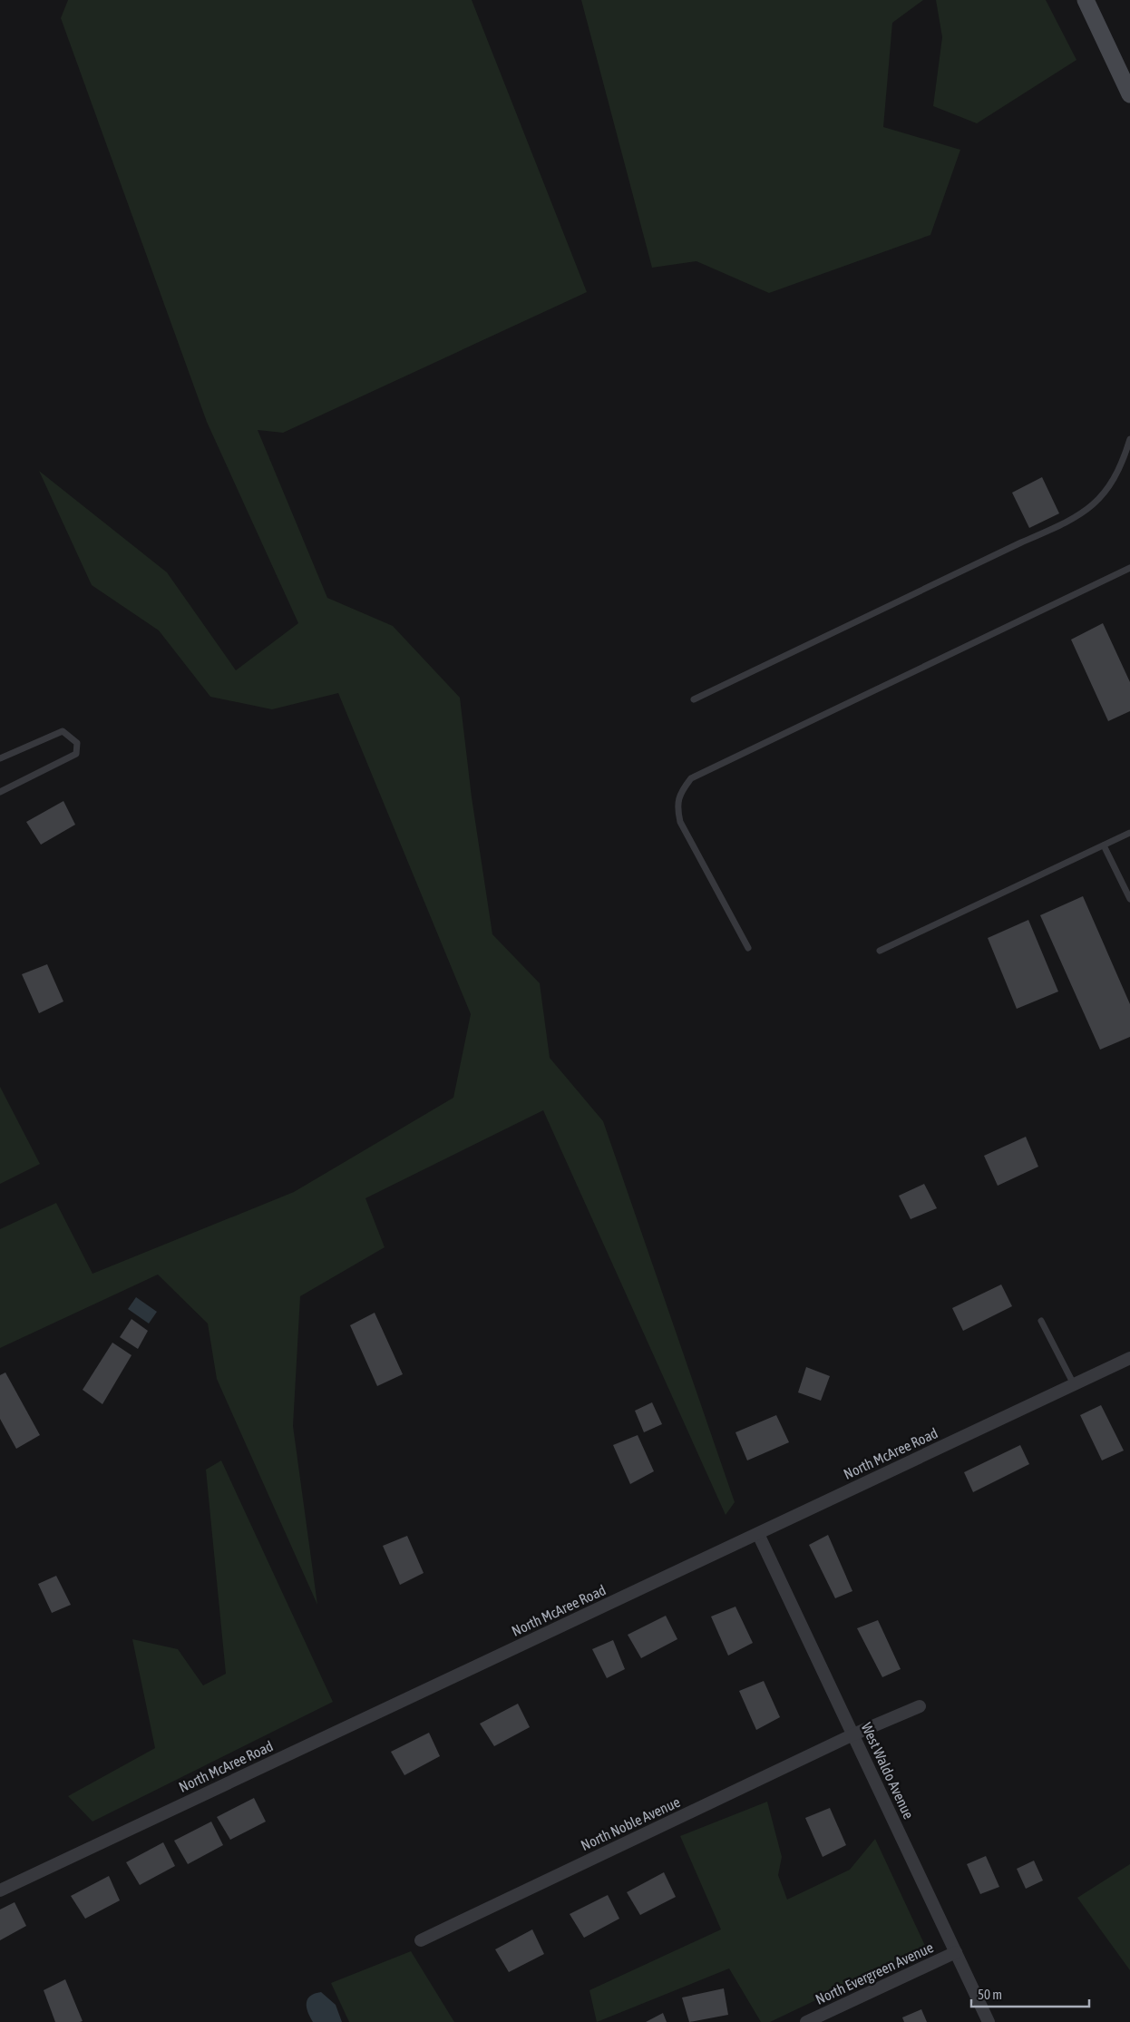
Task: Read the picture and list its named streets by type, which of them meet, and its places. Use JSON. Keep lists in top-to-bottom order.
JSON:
{
  "streets": {
    "street": [
      "North McAree Road",
      "West Waldo Avenue",
      "North Noble Avenue",
      "North Evergreen Avenue"
    ]
  },
  "crossings": [
    ["North McAree Road", "West Waldo Avenue"],
    ["West Waldo Avenue", "North Noble Avenue"],
    ["West Waldo Avenue", "North Evergreen Avenue"]
  ],
  "scale_bar": "50 m"
}
